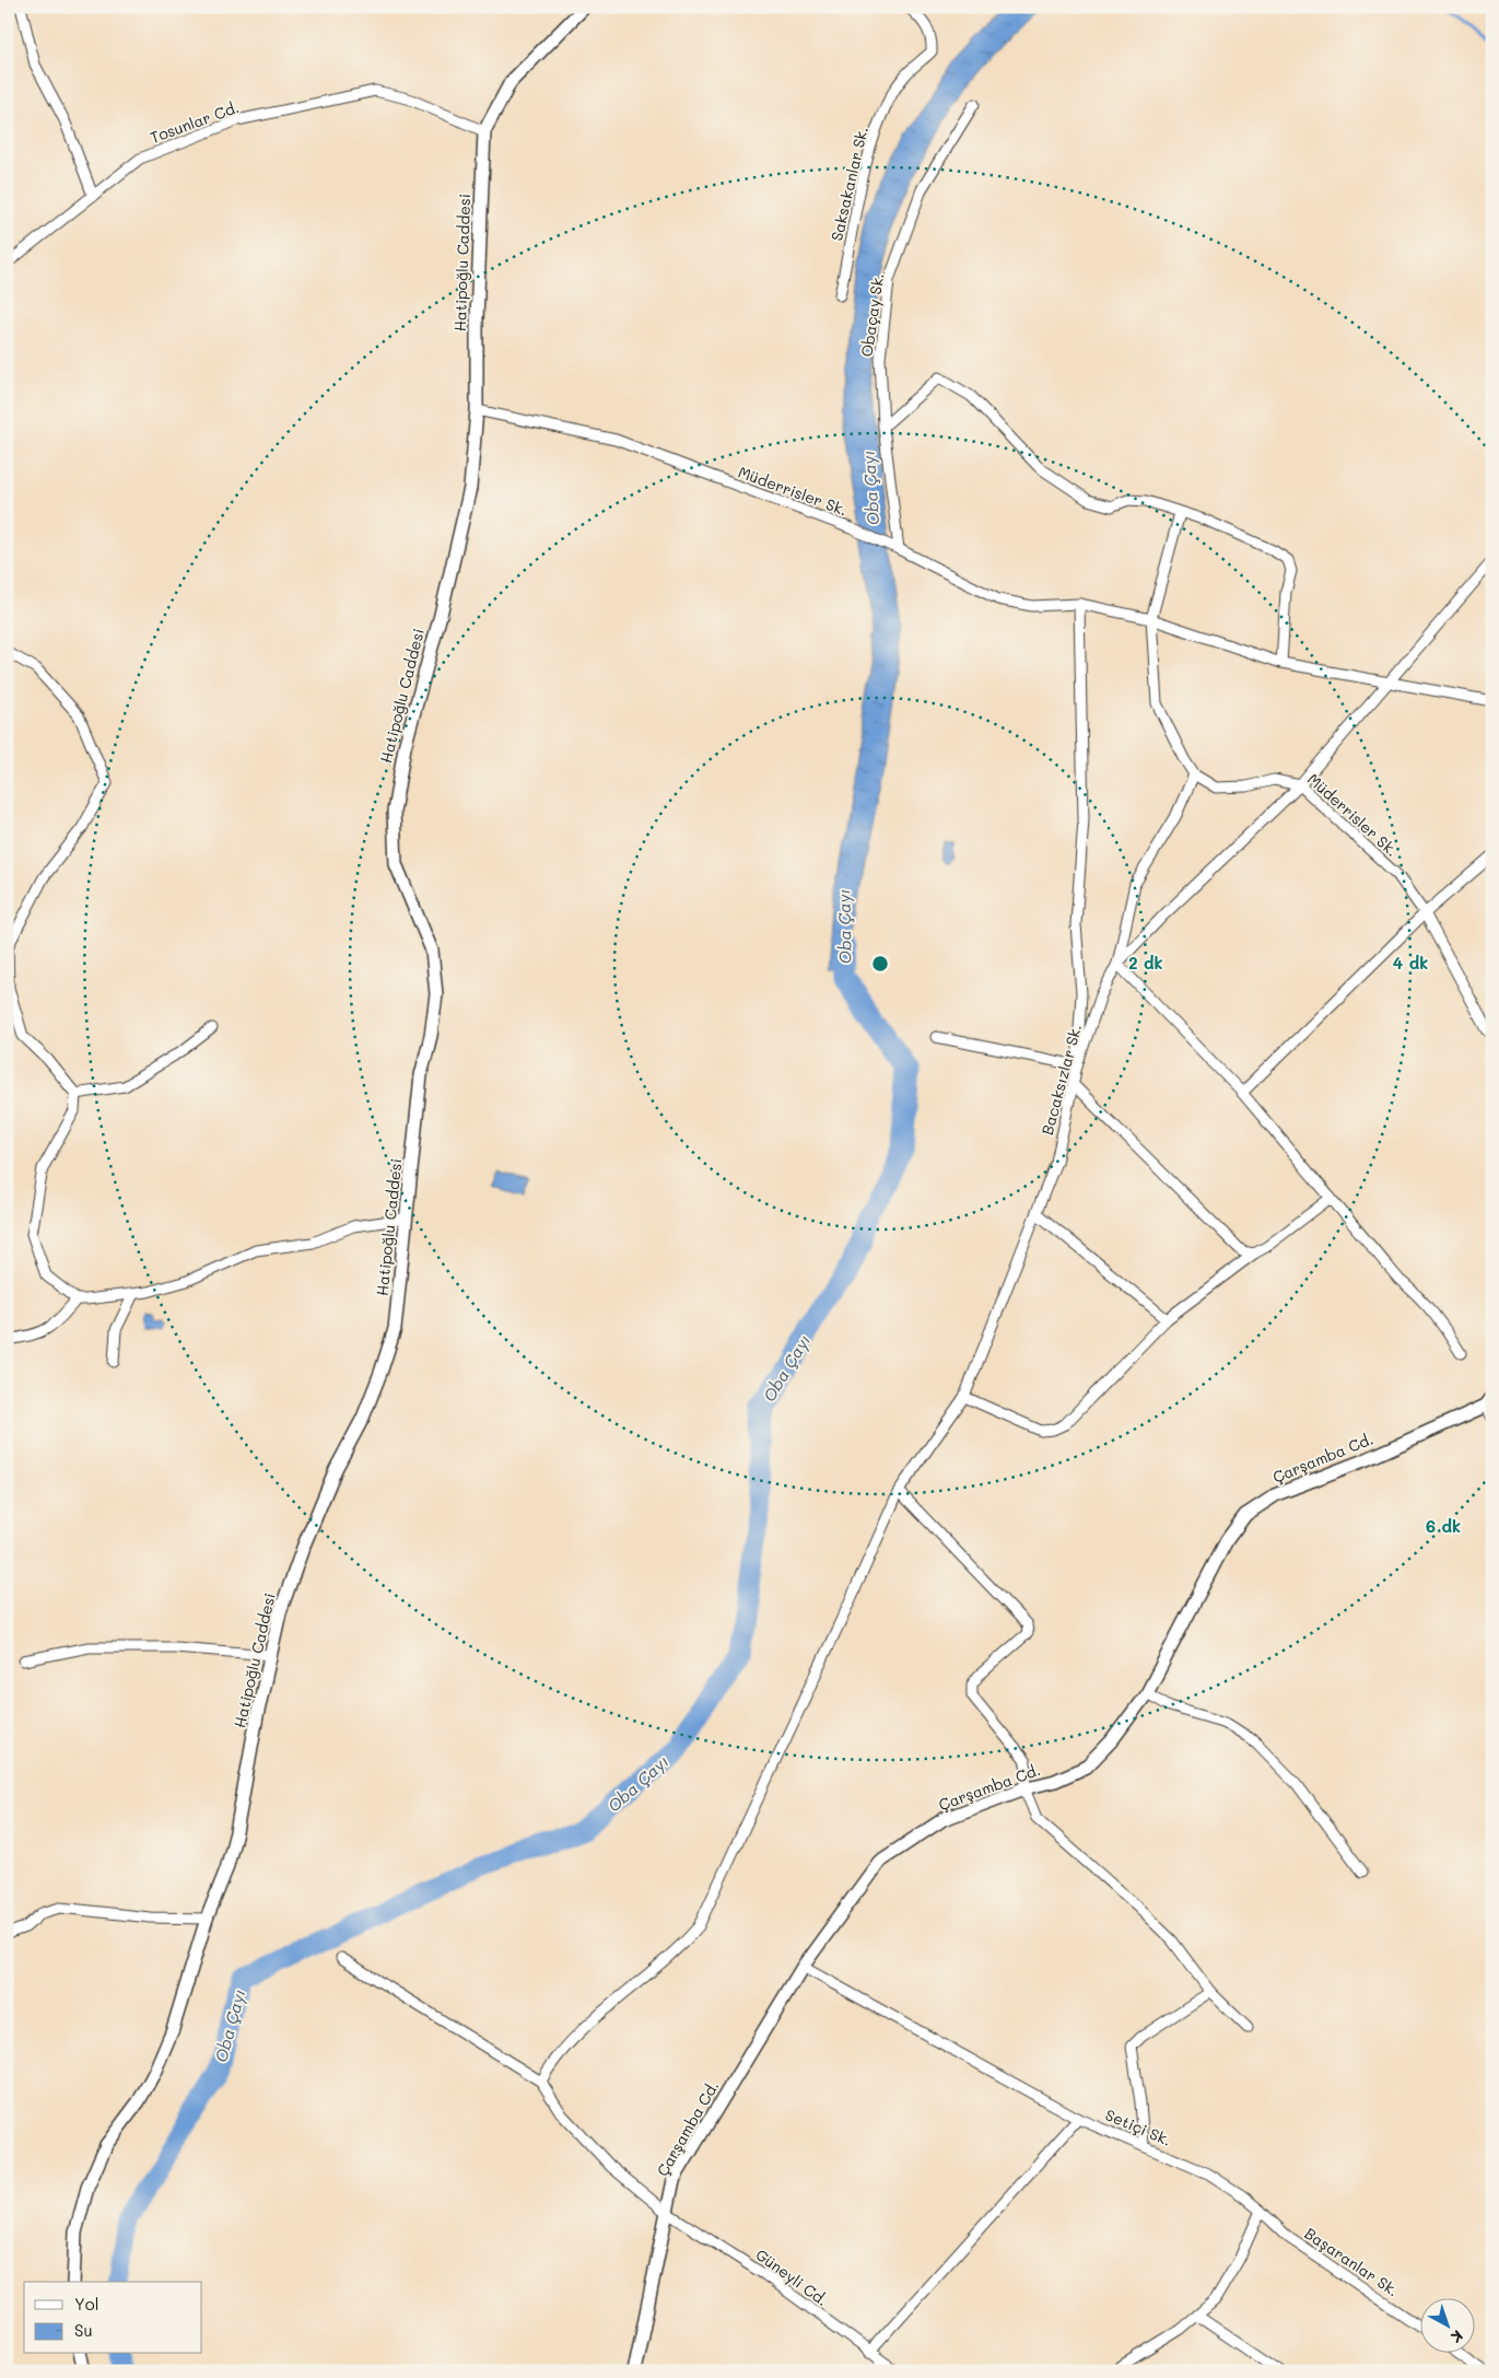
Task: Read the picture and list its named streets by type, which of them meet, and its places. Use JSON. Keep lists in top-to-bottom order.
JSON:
{
  "streets": {
    "street": [
      "Tosunlar Cd.",
      "Saksakanlar Sk.",
      "Hatipoğlu Caddesi",
      "Obaçay Sk.",
      "Müderrisler Sk.",
      "Bacaksızlar Sk.",
      "Çarşamba Cd.",
      "Setiçi Sk.",
      "Başaranlar Sk.",
      "Güneyli Cd."
    ]
  },
  "crossings": [
    ["Tosunlar Cd.", "Hatipoğlu Caddesi"],
    ["Hatipoğlu Caddesi", "Müderrisler Sk."],
    ["Obaçay Sk.", "Müderrisler Sk."],
    ["Müderrisler Sk.", "Bacaksızlar Sk."],
    ["Bacaksızlar Sk.", "Güneyli Cd."],
    ["Çarşamba Cd.", "Setiçi Sk."],
    ["Çarşamba Cd.", "Güneyli Cd."],
    ["Setiçi Sk.", "Başaranlar Sk."]
  ],
  "water": ["Oba Çayı"],
  "legend": ["Yol", "Su"],
  "north": "bottom right",
  "rings": ["2 dk", "4 dk", "6 dk"]
}
